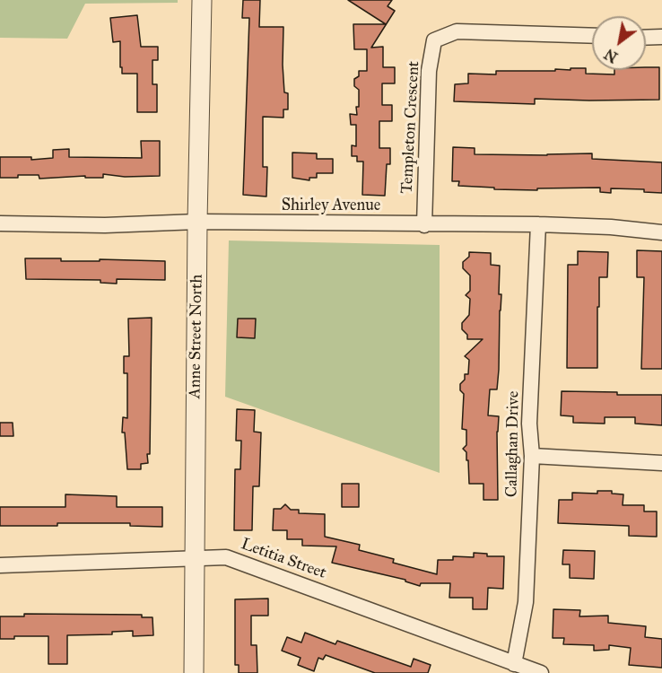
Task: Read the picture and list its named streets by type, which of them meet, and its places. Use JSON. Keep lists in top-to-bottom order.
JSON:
{
  "streets": {
    "street": [
      "Templeton Crescent",
      "Shirley Avenue",
      "Anne Street North",
      "Callaghan Drive",
      "Letitia Street"
    ]
  },
  "crossings": [
    ["Templeton Crescent", "Shirley Avenue"],
    ["Shirley Avenue", "Anne Street North"],
    ["Shirley Avenue", "Callaghan Drive"],
    ["Anne Street North", "Letitia Street"],
    ["Callaghan Drive", "Letitia Street"]
  ],
  "north": "bottom left"
}
